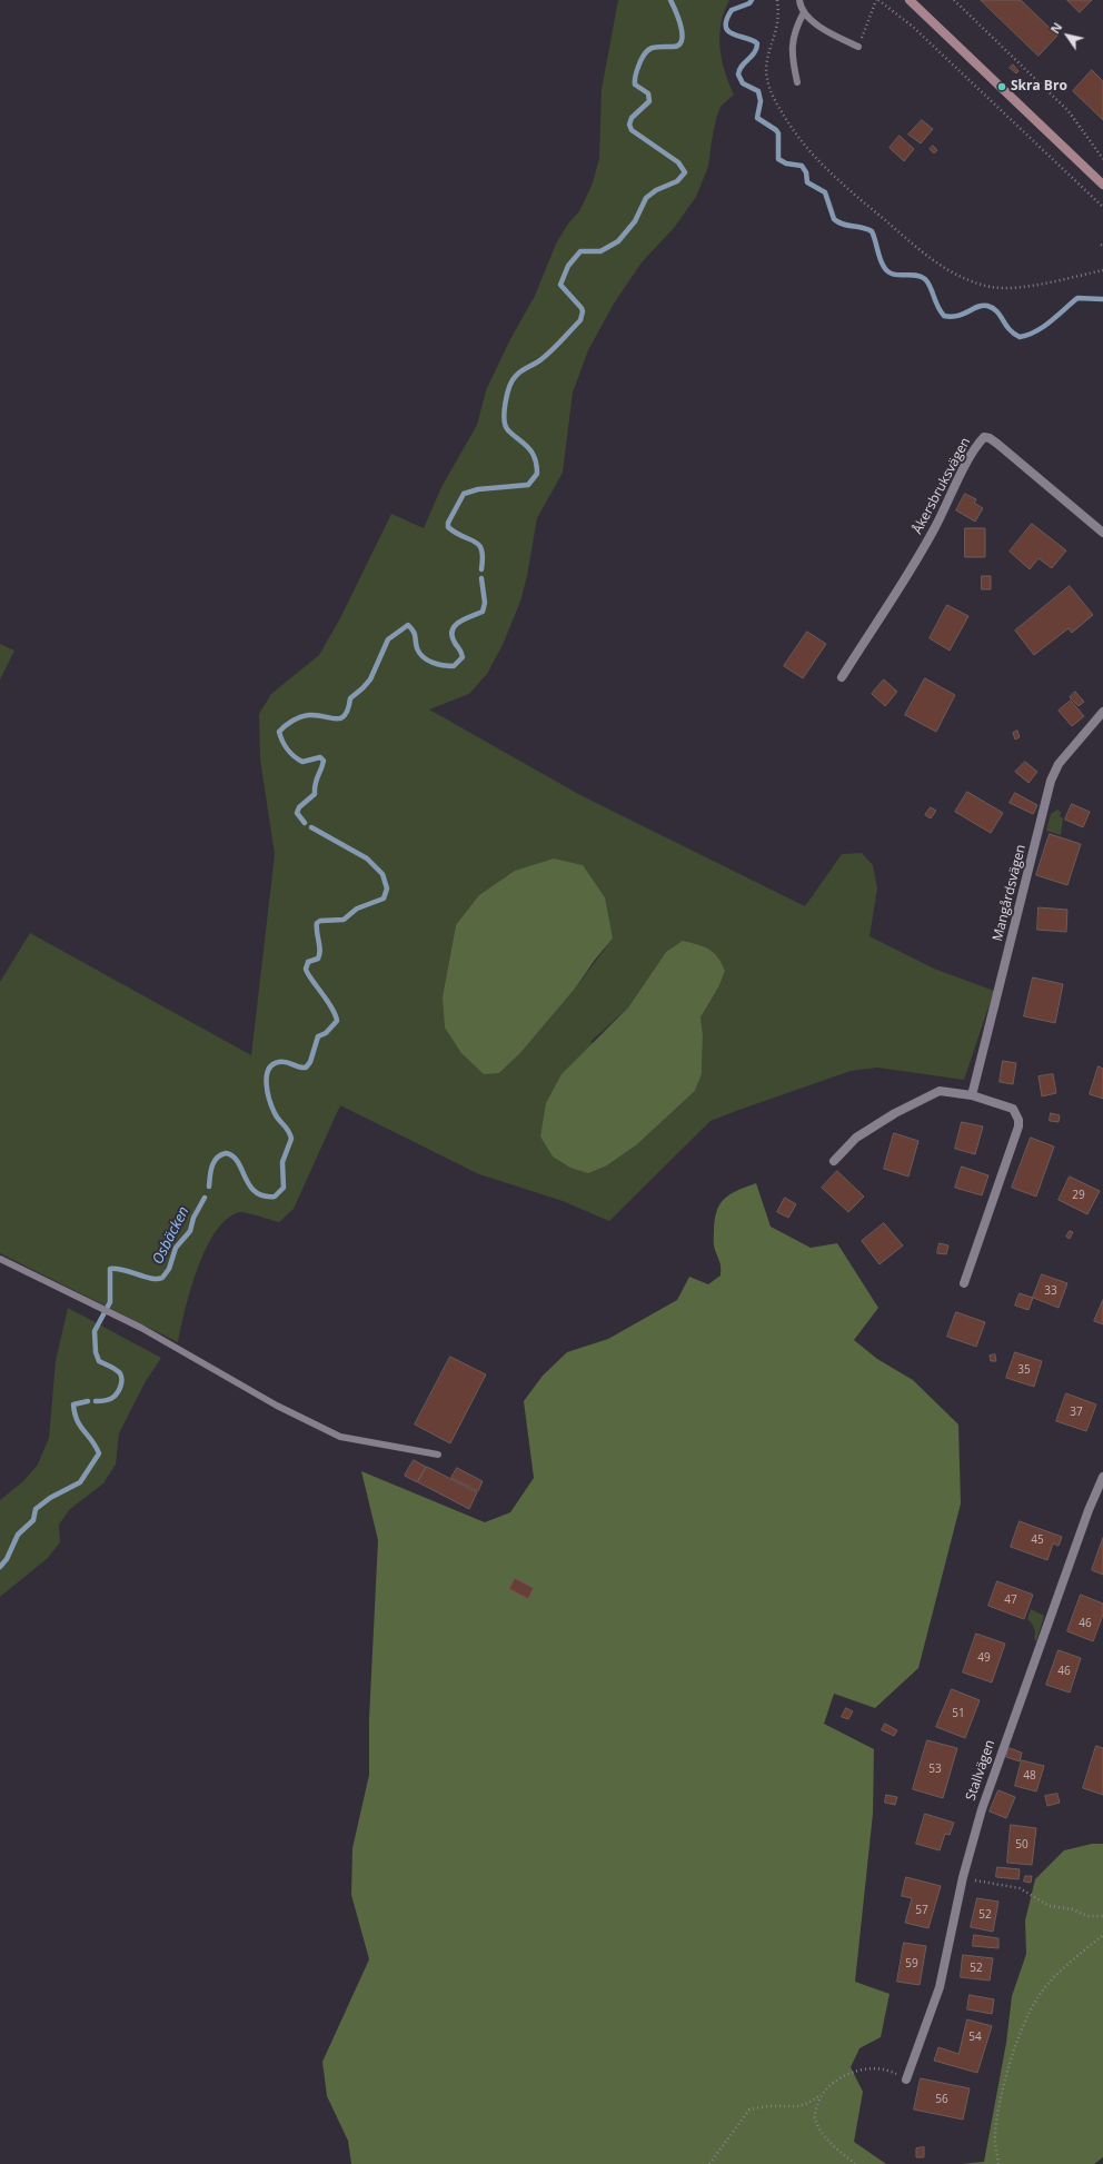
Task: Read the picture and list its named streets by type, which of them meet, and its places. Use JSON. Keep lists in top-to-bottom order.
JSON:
{
  "streets": {
    "street": ["Åkersbruksvägen", "Mangårdsvägen", "Stallvägen"]
  },
  "water": ["Osbäcken"],
  "places": ["Skra Bro"],
  "house_numbers": [
    "29",
    "33",
    "35",
    "37",
    "45",
    "47",
    "46",
    "49",
    "46",
    "51",
    "53",
    "48",
    "50",
    "57",
    "52",
    "59",
    "52",
    "54",
    "56"
  ],
  "north": "top left"
}
